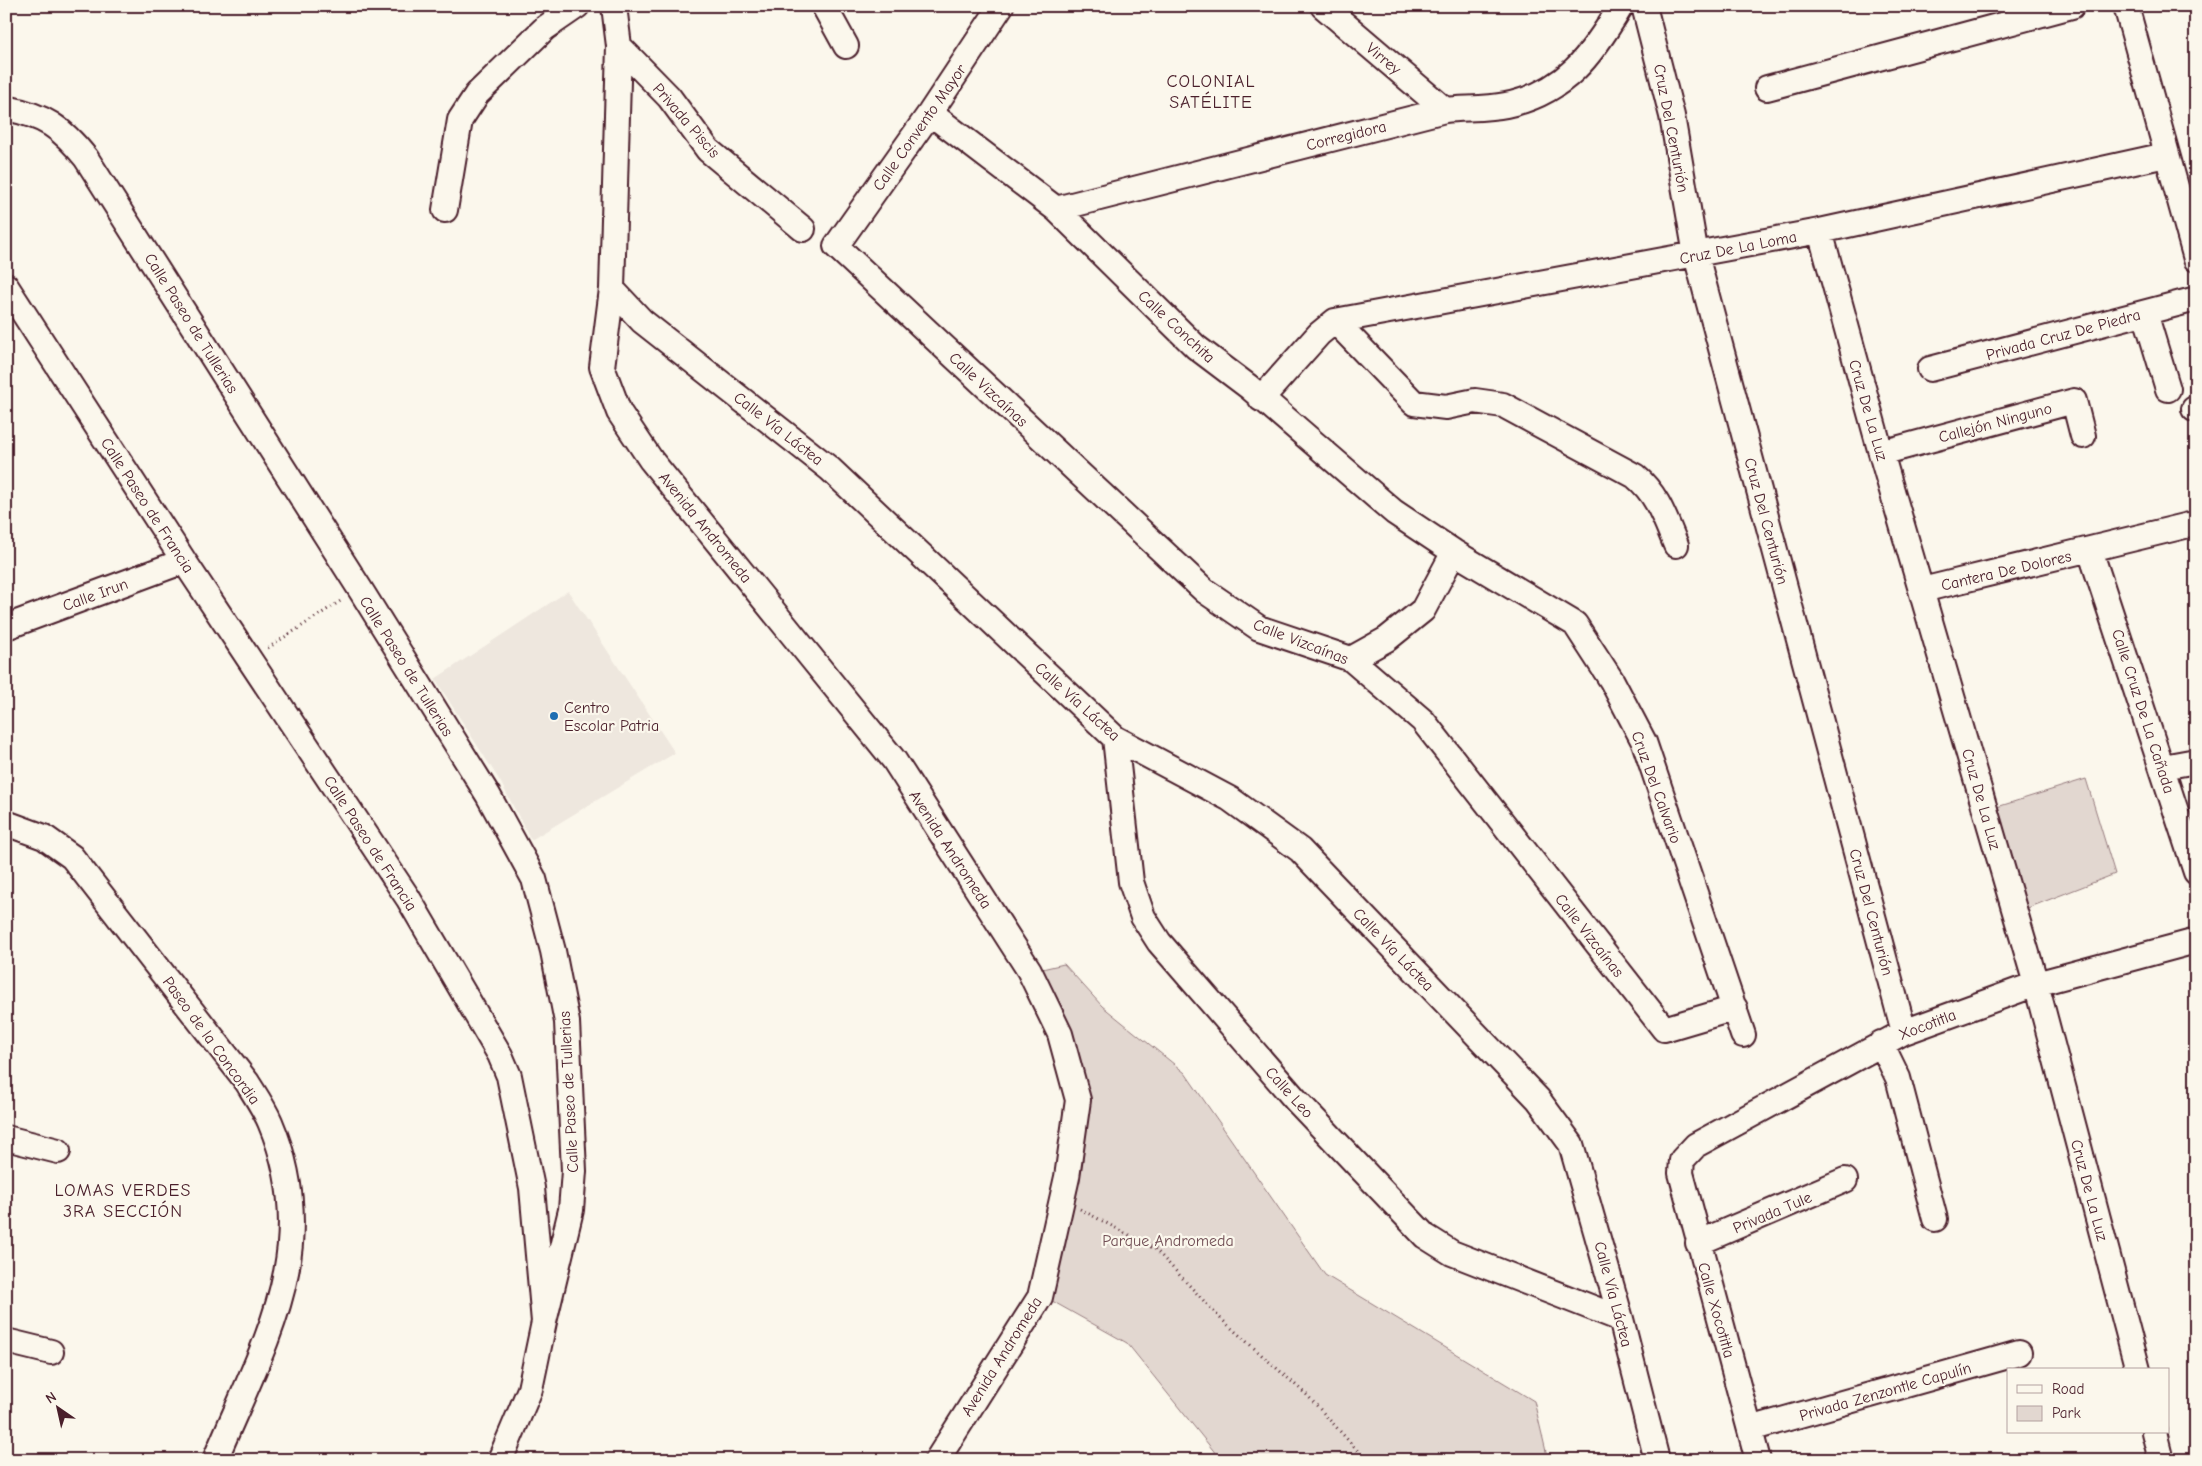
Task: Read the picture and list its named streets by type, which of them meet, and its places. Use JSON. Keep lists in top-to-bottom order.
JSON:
{
  "streets": {
    "street": [
      "Virrey",
      "Privada Piscis",
      "Calle Convento Mayor",
      "Cruz Del Centurión",
      "Corregidora",
      "Cruz De La Loma",
      "Calle Paseo de Tullerias",
      "Calle Conchita",
      "Privada Cruz De Piedra",
      "Calle Vizcaínas",
      "Cruz De La Luz",
      "Callejón Ninguno",
      "Calle Vía Láctea",
      "Calle Paseo de Francia",
      "Avenida Andromeda",
      "Cantera De Dolores",
      "Calle Irun",
      "Calle Cruz De La Cañada",
      "Cruz Del Calvario",
      "Xocotitla",
      "Paseo de la Concordia",
      "Calle Leo",
      "Privada Tule",
      "Calle Xocotitla",
      "Privada Zenzontle Capulín"
    ]
  },
  "crossings": [
    ["Virrey", "Corregidora"],
    ["Calle Convento Mayor", "Calle Conchita"],
    ["Calle Convento Mayor", "Calle Vizcaínas"],
    ["Cruz Del Centurión", "Cruz De La Loma"],
    ["Cruz Del Centurión", "Xocotitla"],
    ["Corregidora", "Calle Conchita"],
    ["Cruz De La Loma", "Cruz De La Luz"],
    ["Calle Paseo de Tullerias", "Calle Paseo de Francia"],
    ["Calle Conchita", "Cruz Del Calvario"],
    ["Calle Vizcaínas", "Cruz Del Calvario"],
    ["Cruz De La Luz", "Callejón Ninguno"],
    ["Cruz De La Luz", "Cantera De Dolores"],
    ["Cruz De La Luz", "Xocotitla"],
    ["Calle Vía Láctea", "Avenida Andromeda"],
    ["Calle Vía Láctea", "Calle Leo"],
    ["Calle Paseo de Francia", "Calle Irun"],
    ["Cantera De Dolores", "Calle Cruz De La Cañada"],
    ["Xocotitla", "Calle Xocotitla"],
    ["Privada Tule", "Calle Xocotitla"],
    ["Calle Xocotitla", "Privada Zenzontle Capulín"]
  ],
  "districts": ["COLONIAL SATÉLITE", "LOMAS VERDES 3RA SECCIÓN"],
  "parks": ["Parque Andromeda"],
  "places": ["Centro Escolar Patria"],
  "legend": ["Road", "Park"],
  "north": "top left"
}
